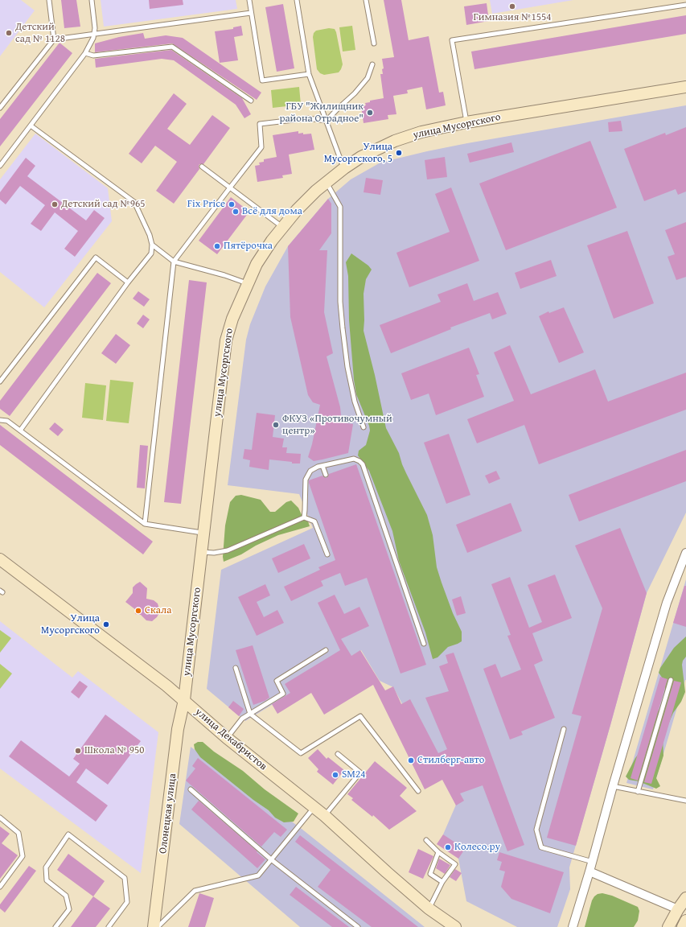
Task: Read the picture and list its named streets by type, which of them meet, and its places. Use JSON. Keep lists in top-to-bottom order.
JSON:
{
  "streets": {
    "street": ["улица Мусоргского", "улица Декабристов", "Олонецкая улица"]
  },
  "crossings": [
    ["улица Мусоргского", "улица Декабристов"],
    ["улица Мусоргского", "Олонецкая улица"],
    ["улица Декабристов", "Олонецкая улица"]
  ],
  "places": [
    "Гимназия №1554",
    "Детский сад № 1128",
    "ГБУ \"Жилищник района Отрадное\"",
    "Улица Мусоргского, 5",
    "Детский сад №965",
    "Fix Price",
    "Всё для дома",
    "Пятёрочка",
    "ФКУЗ «Противочумный центр»",
    "Скала",
    "Улица Мусоргского",
    "Школа № 950",
    "Стилберг-авто",
    "SM24",
    "Колесо.ру"
  ]
}
